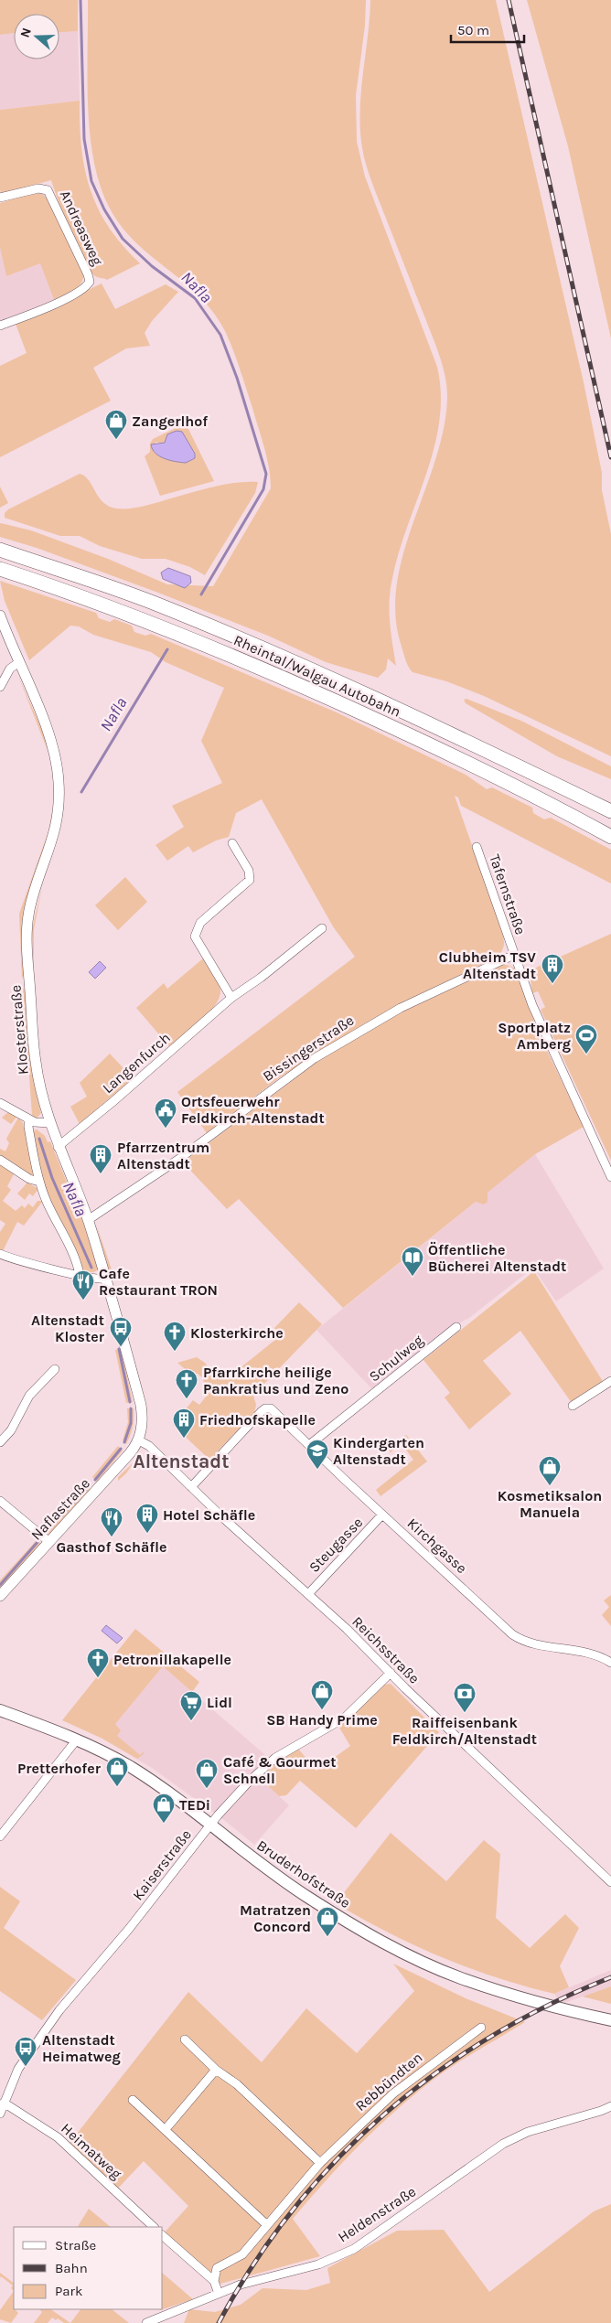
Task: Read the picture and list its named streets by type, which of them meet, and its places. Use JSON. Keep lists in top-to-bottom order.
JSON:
{
  "streets": {
    "highway": ["Rheintal/Walgau Autobahn"],
    "main road": ["Klosterstraße", "Naflastraße", "Bruderhofstraße"],
    "street": [
      "Andreasweg",
      "Tafernstraße",
      "Bissingerstraße",
      "Langenfurch",
      "Schulweg",
      "Steugasse",
      "Kirchgasse",
      "Reichsstraße",
      "Kaiserstraße",
      "Rebbündten",
      "Heimatweg",
      "Heldenstraße"
    ]
  },
  "crossings": [
    ["Tafernstraße", "Bissingerstraße"],
    ["Klosterstraße", "Bissingerstraße"],
    ["Klosterstraße", "Langenfurch"],
    ["Klosterstraße", "Naflastraße"],
    ["Klosterstraße", "Reichsstraße"],
    ["Schulweg", "Kirchgasse"],
    ["Naflastraße", "Reichsstraße"],
    ["Steugasse", "Kirchgasse"],
    ["Steugasse", "Reichsstraße"],
    ["Kirchgasse", "Reichsstraße"],
    ["Reichsstraße", "Kaiserstraße"],
    ["Kaiserstraße", "Bruderhofstraße"],
    ["Kaiserstraße", "Heimatweg"]
  ],
  "districts": ["Altenstadt"],
  "water": ["Nafla"],
  "places": {
    "shop": [
      "Zangerlhof",
      "Kosmetiksalon Manuela",
      "SB Handy Prime",
      "Pretterhofer",
      "Café & Gourmet Schnell",
      "TEDi",
      "Matratzen Concord"
    ],
    "building": [
      "Clubheim TSV Altenstadt",
      "Pfarrzentrum Altenstadt",
      "Friedhofskapelle",
      "Hotel Schäfle"
    ],
    "sports": ["Sportplatz Amberg"],
    "public building": ["Ortsfeuerwehr Feldkirch-Altenstadt"],
    "library": ["Öffentliche Bücherei Altenstadt"],
    "restaurant": ["Cafe Restaurant TRON", "Gasthof Schäfle"],
    "bus stop": ["Altenstadt Kloster", "Altenstadt Heimatweg"],
    "church": ["Klosterkirche", "Pfarrkirche heilige Pankratius und Zeno", "Petronillakapelle"],
    "school or university": ["Kindergarten Altenstadt"],
    "bank": ["Raiffeisenbank Feldkirch/Altenstadt"],
    "supermarket": ["Lidl"]
  },
  "legend": ["Straße", "Bahn", "Park"],
  "scale_bar": "50 m",
  "north": "left"
}
